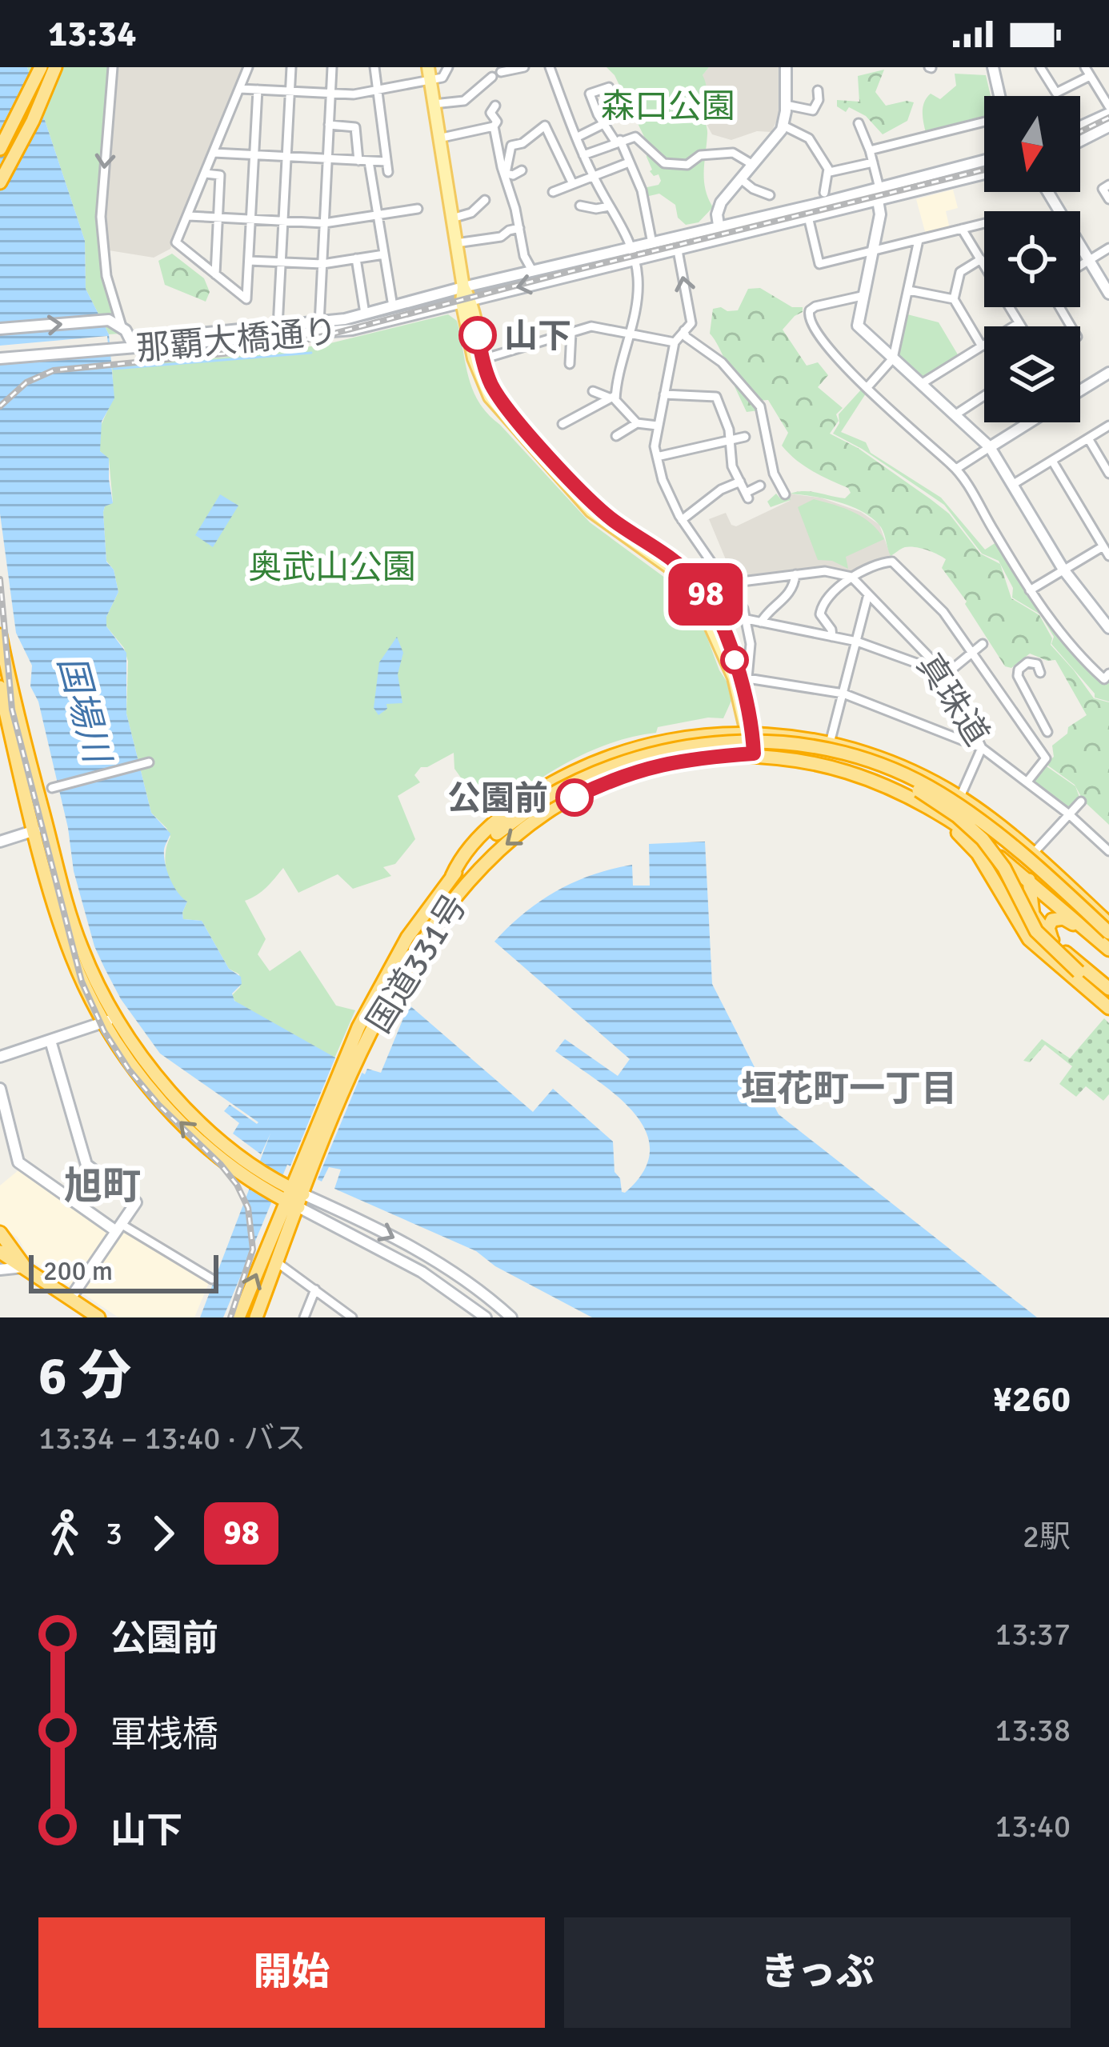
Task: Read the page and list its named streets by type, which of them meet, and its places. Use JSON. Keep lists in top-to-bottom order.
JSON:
{
  "streets": {
    "highway": ["国道331号"],
    "main road": ["那覇大橋通り"],
    "street": ["真珠道"]
  },
  "districts": ["垣花町一丁目", "旭町"],
  "water": ["国場川"],
  "parks": ["森口公園", "奥武山公園"],
  "places": ["山下", "公園前"],
  "lines": ["bus line 98"],
  "scale_bar": "200 m",
  "north": "bottom",
  "page": {
    "status": "13:34",
    "on_map": "98",
    "scale": "200 m",
    "heading": ["6 分", "13:34 – 13:40 · バス", "¥260"],
    "legs": ["3", "98", "2駅"],
    "list": [
      {
        "name": "公園前",
        "value": "13:37"
      },
      {
        "name": "軍桟橋",
        "value": "13:38"
      },
      {
        "name": "山下",
        "value": "13:40"
      }
    ],
    "buttons": ["開始", "きっぷ"]
  }
}
